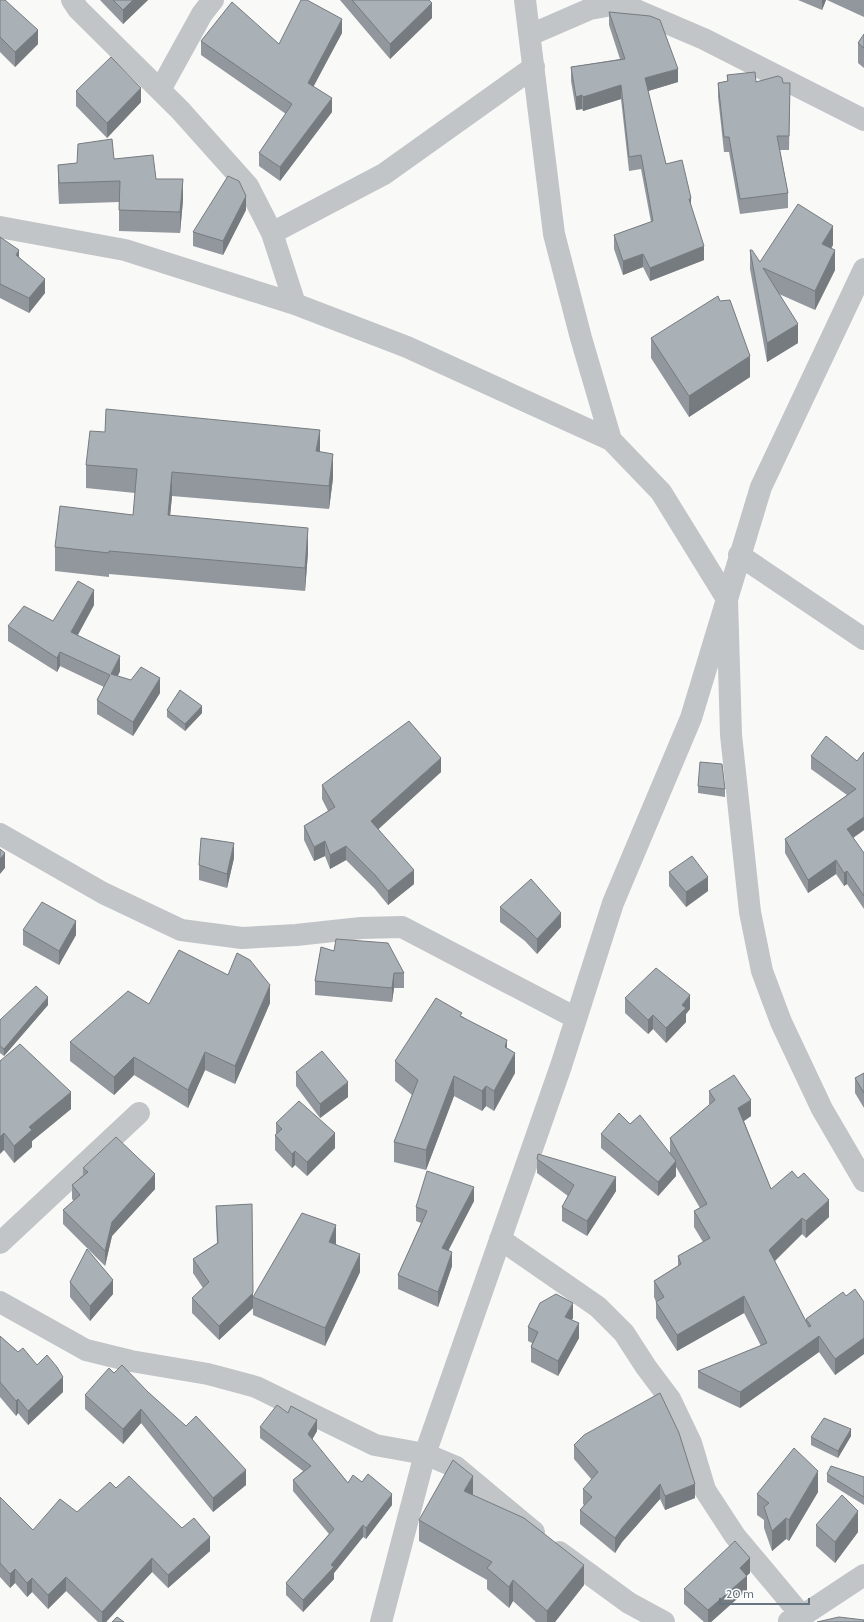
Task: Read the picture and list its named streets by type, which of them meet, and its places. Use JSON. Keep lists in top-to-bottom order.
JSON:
{
  "scale_bar": "20 m"
}
